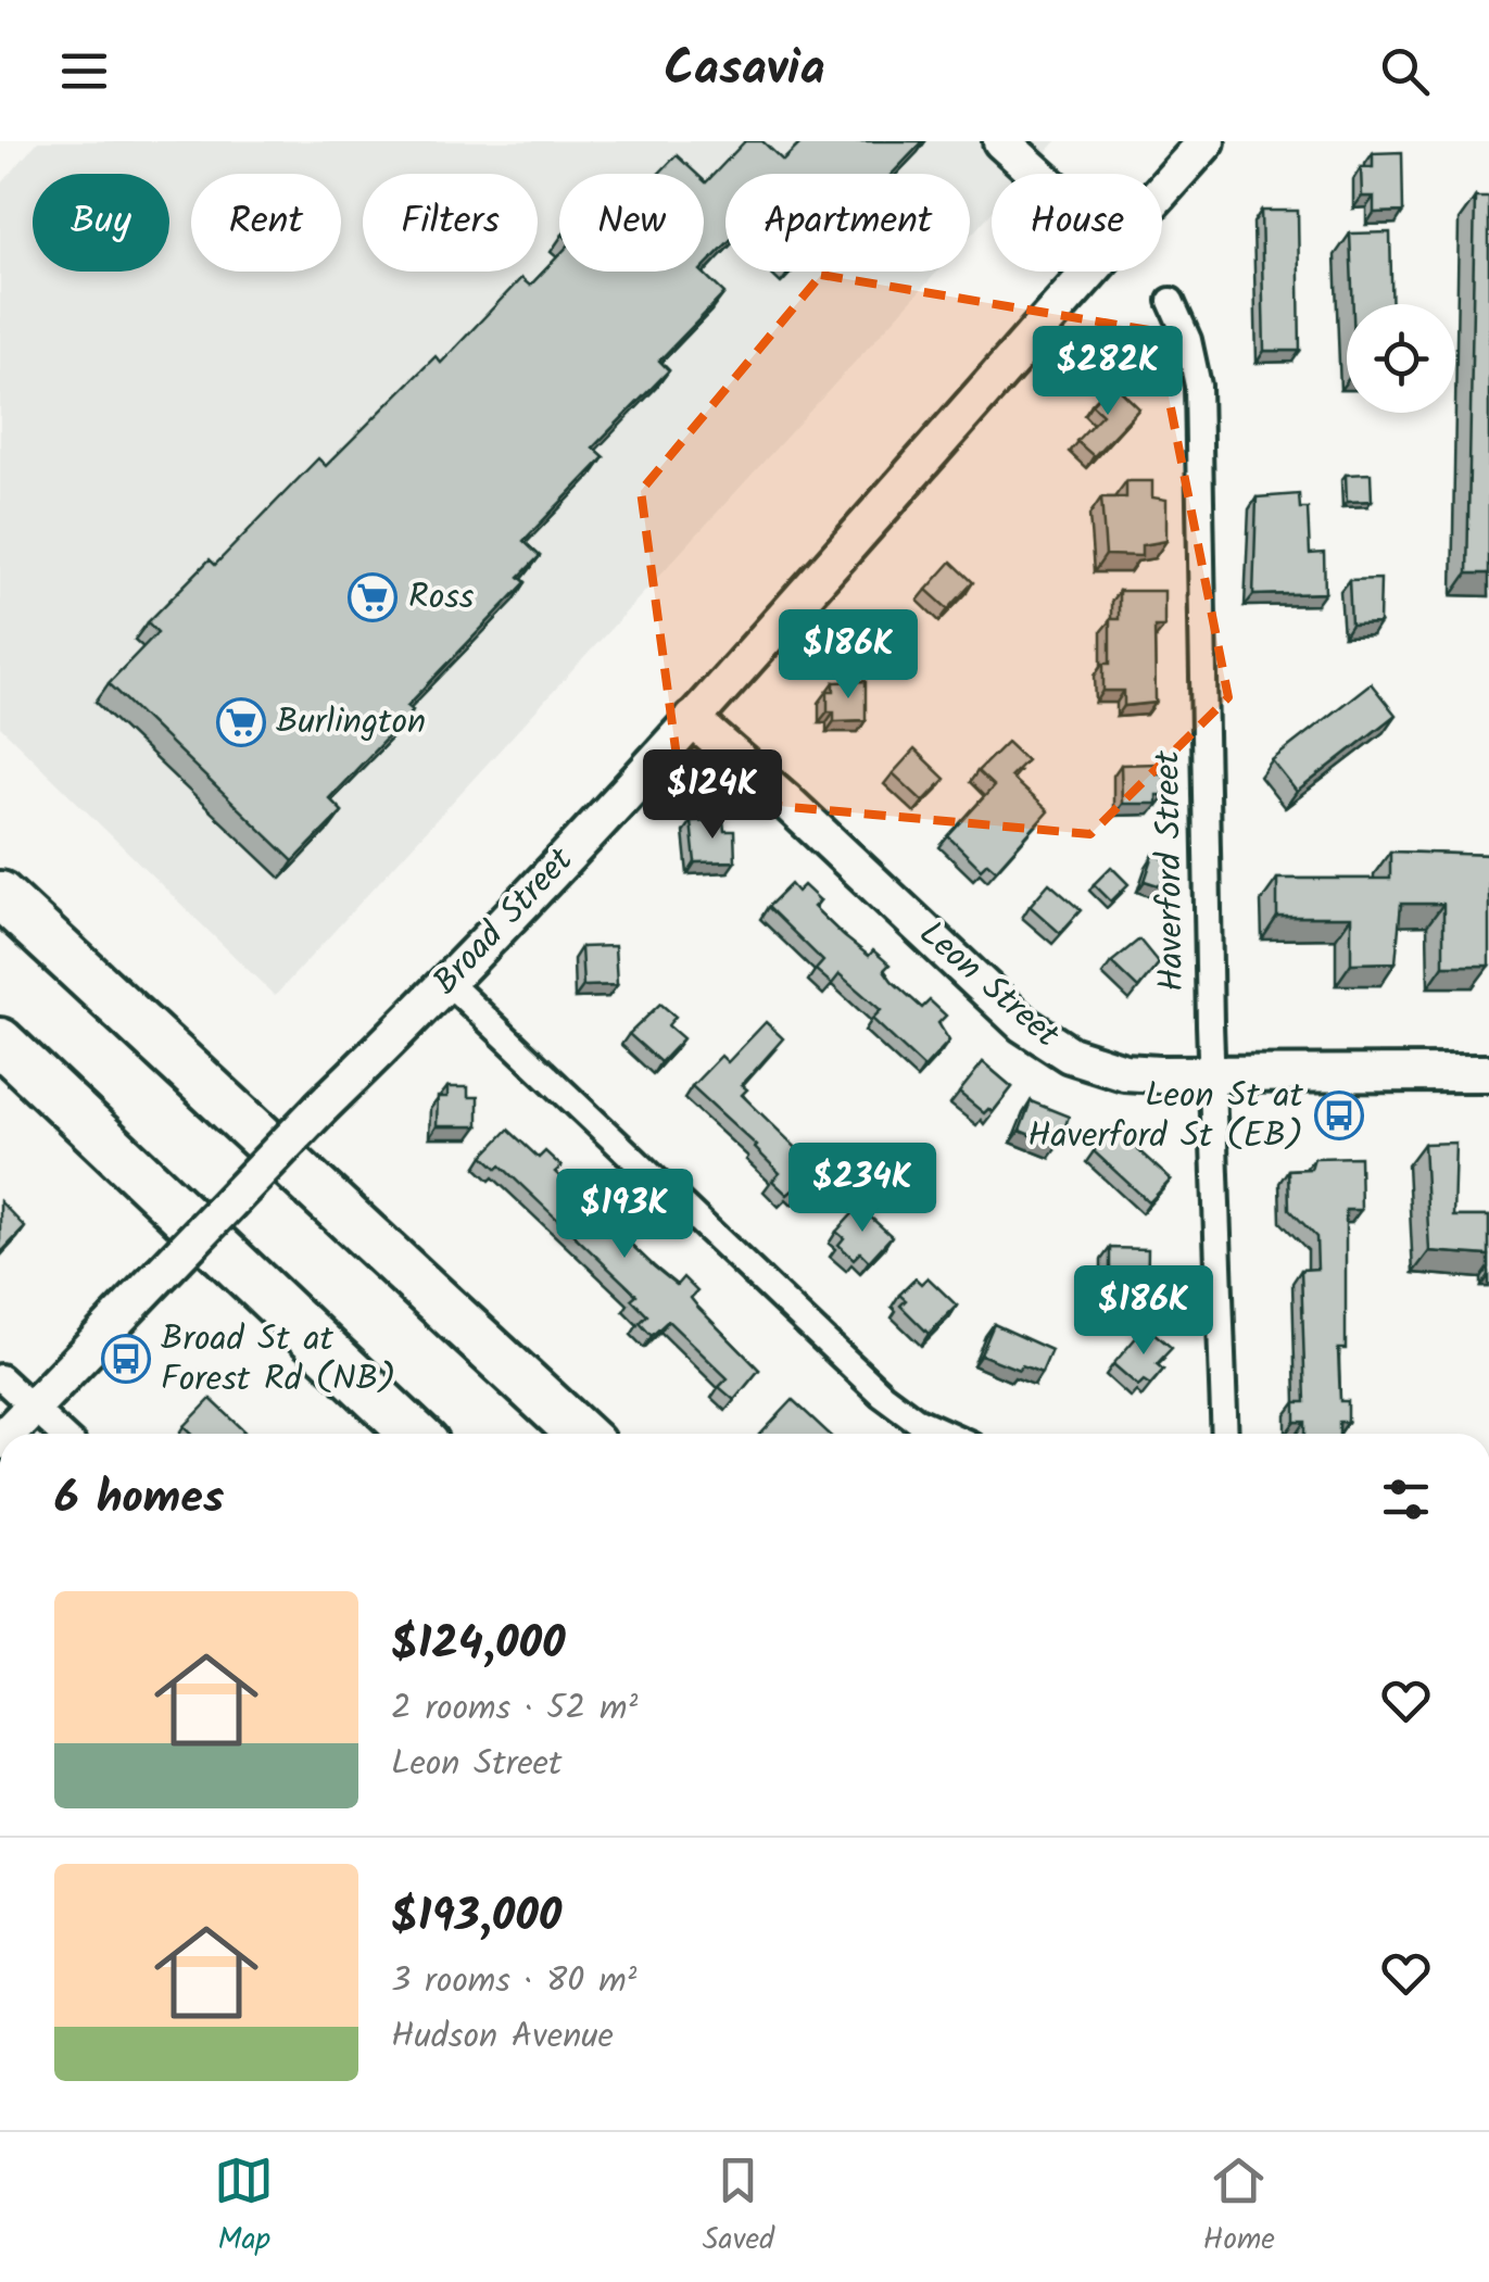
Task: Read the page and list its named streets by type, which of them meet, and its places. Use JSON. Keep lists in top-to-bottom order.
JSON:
{
  "streets": {
    "main road": ["Broad Street", "Leon Street"],
    "street": ["Haverford Street"]
  },
  "crossings": [
    ["Haverford Street", "Leon Street"],
    ["Broad Street", "Leon Street"]
  ],
  "places": {
    "supermarket": ["Ross", "Burlington"],
    "bus stop": ["Leon St at Haverford St (EB)", "Broad St at Forest Rd (NB)"]
  },
  "page": {
    "header": "Casavia",
    "chip": [
      "Buy",
      "Rent",
      "Filters",
      "New",
      "Apartment",
      "House"
    ],
    "price": [
      "$282K",
      "$186K",
      "$124K",
      "$234K",
      "$193K",
      "$186K"
    ],
    "heading": "6 homes",
    "list": [
      {
        "name": "$124,000",
        "note": "2 rooms · 52 m² · Leon Street"
      },
      {
        "name": "$193,000",
        "note": "3 rooms · 80 m² · Hudson Avenue"
      }
    ],
    "tabs": ["Map", "Saved", "Home"]
  }
}
